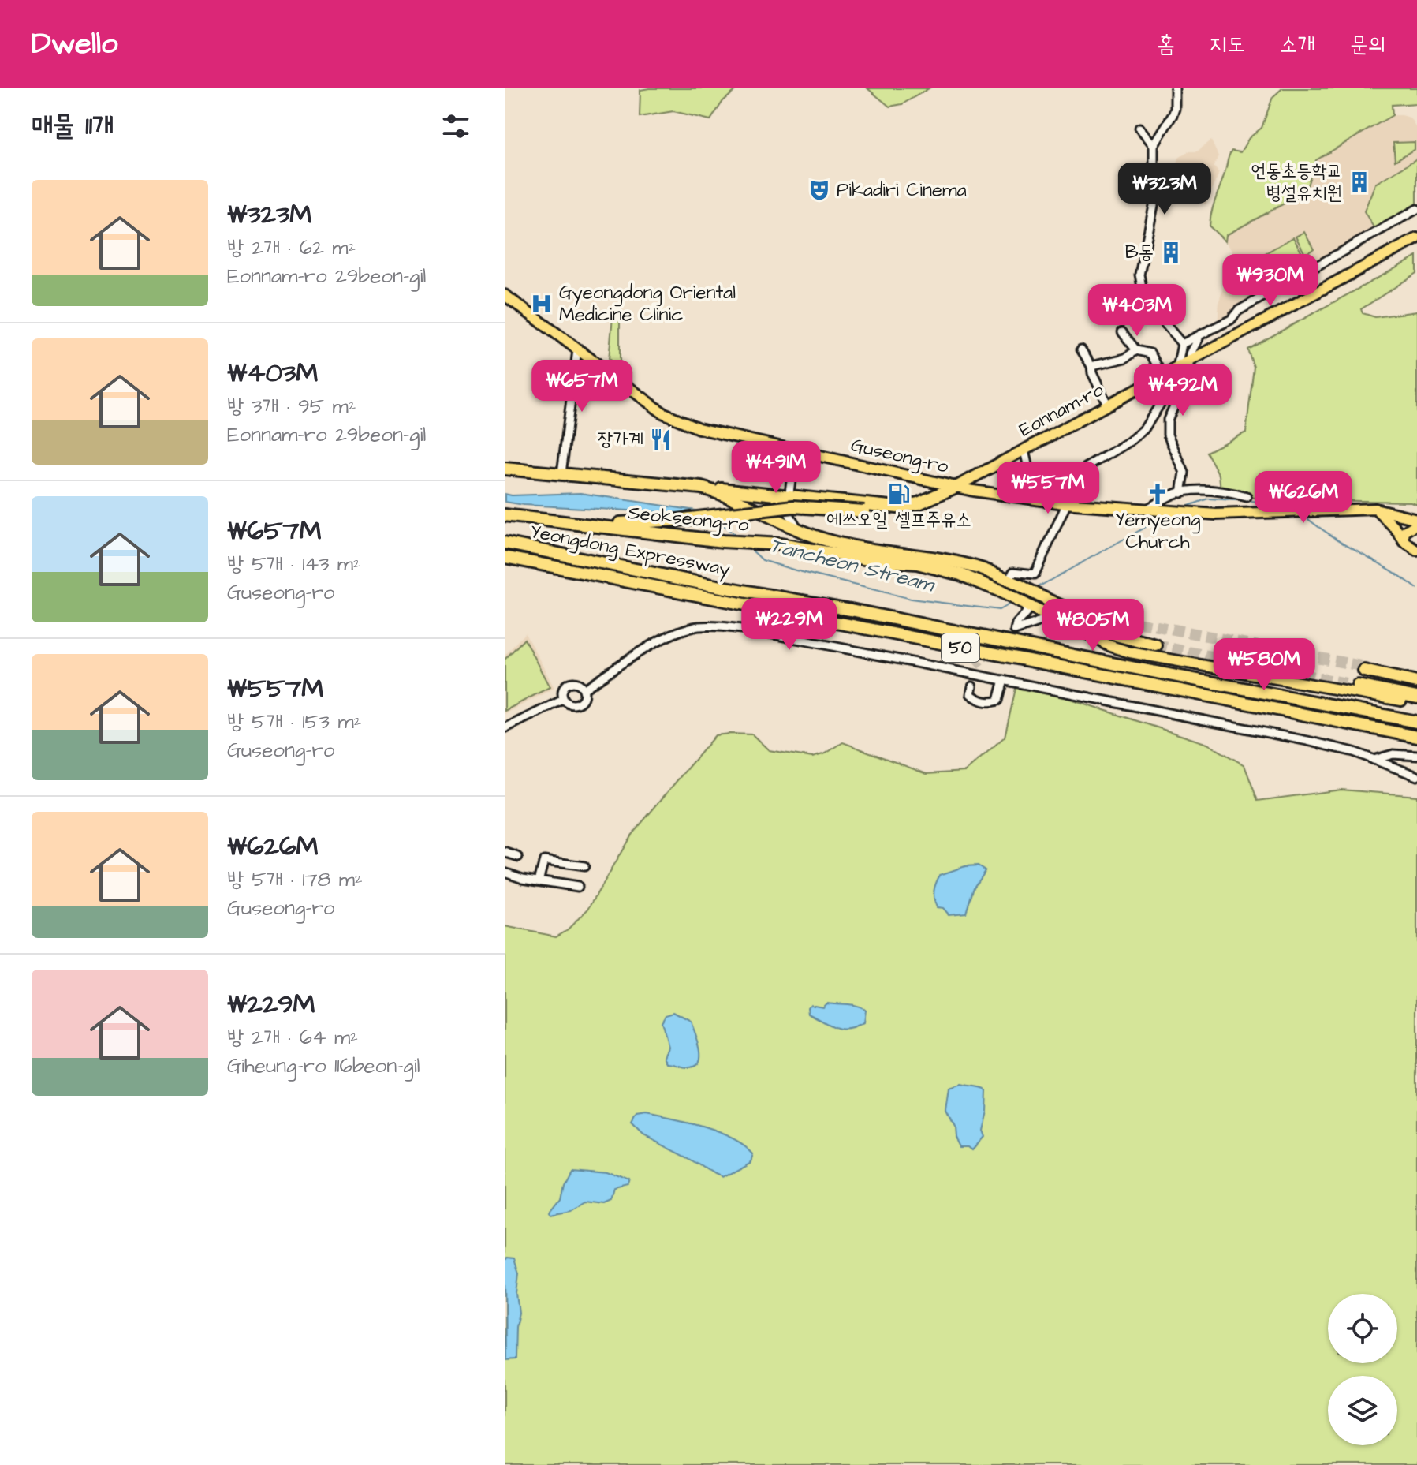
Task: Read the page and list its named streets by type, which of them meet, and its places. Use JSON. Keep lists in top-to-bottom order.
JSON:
{
  "streets": {
    "highway": ["Seokseong-ro", "Yeongdong Expressway", "50"],
    "main road": ["Eonnam-ro", "Guseong-ro"]
  },
  "crossings": [
    ["Eonnam-ro", "Guseong-ro"]
  ],
  "water": ["Tancheon Stream"],
  "places": {
    "building": ["언동초등학교 병설유치원", "B동"],
    "theatre": ["Pikadiri Cinema"],
    "hospital": ["Gyeongdong Oriental Medicine Clinic"],
    "restaurant": ["장가계"],
    "fuel station": ["에쓰오일 셀프주유소"],
    "church": ["Yemyeong Church"]
  },
  "page": {
    "header": "Dwello",
    "nav": [
      "홈",
      "지도",
      "소개",
      "문의"
    ],
    "heading": "매물 11개",
    "price": [
      "₩323M",
      "₩930M",
      "₩403M",
      "₩657M",
      "₩492M",
      "₩491M",
      "₩557M",
      "₩626M",
      "₩229M",
      "₩805M",
      "₩580M"
    ],
    "list": [
      {
        "name": "₩323M",
        "note": "방 2개 · 62 m² · Eonnam-ro 29beon-gil"
      },
      {
        "name": "₩403M",
        "note": "방 3개 · 95 m² · Eonnam-ro 29beon-gil"
      },
      {
        "name": "₩657M",
        "note": "방 5개 · 143 m² · Guseong-ro"
      },
      {
        "name": "₩557M",
        "note": "방 5개 · 153 m² · Guseong-ro"
      },
      {
        "name": "₩626M",
        "note": "방 5개 · 178 m² · Guseong-ro"
      },
      {
        "name": "₩229M",
        "note": "방 2개 · 64 m² · Giheung-ro 116beon-gil"
      }
    ]
  }
}
